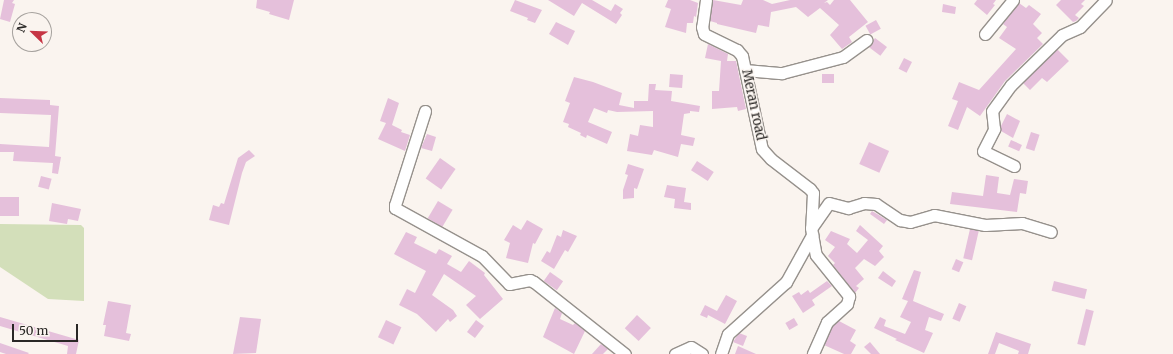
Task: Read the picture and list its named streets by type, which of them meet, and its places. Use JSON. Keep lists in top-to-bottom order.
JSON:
{
  "streets": {
    "street": ["Meran road"]
  },
  "scale_bar": "50 m",
  "north": "top left"
}
